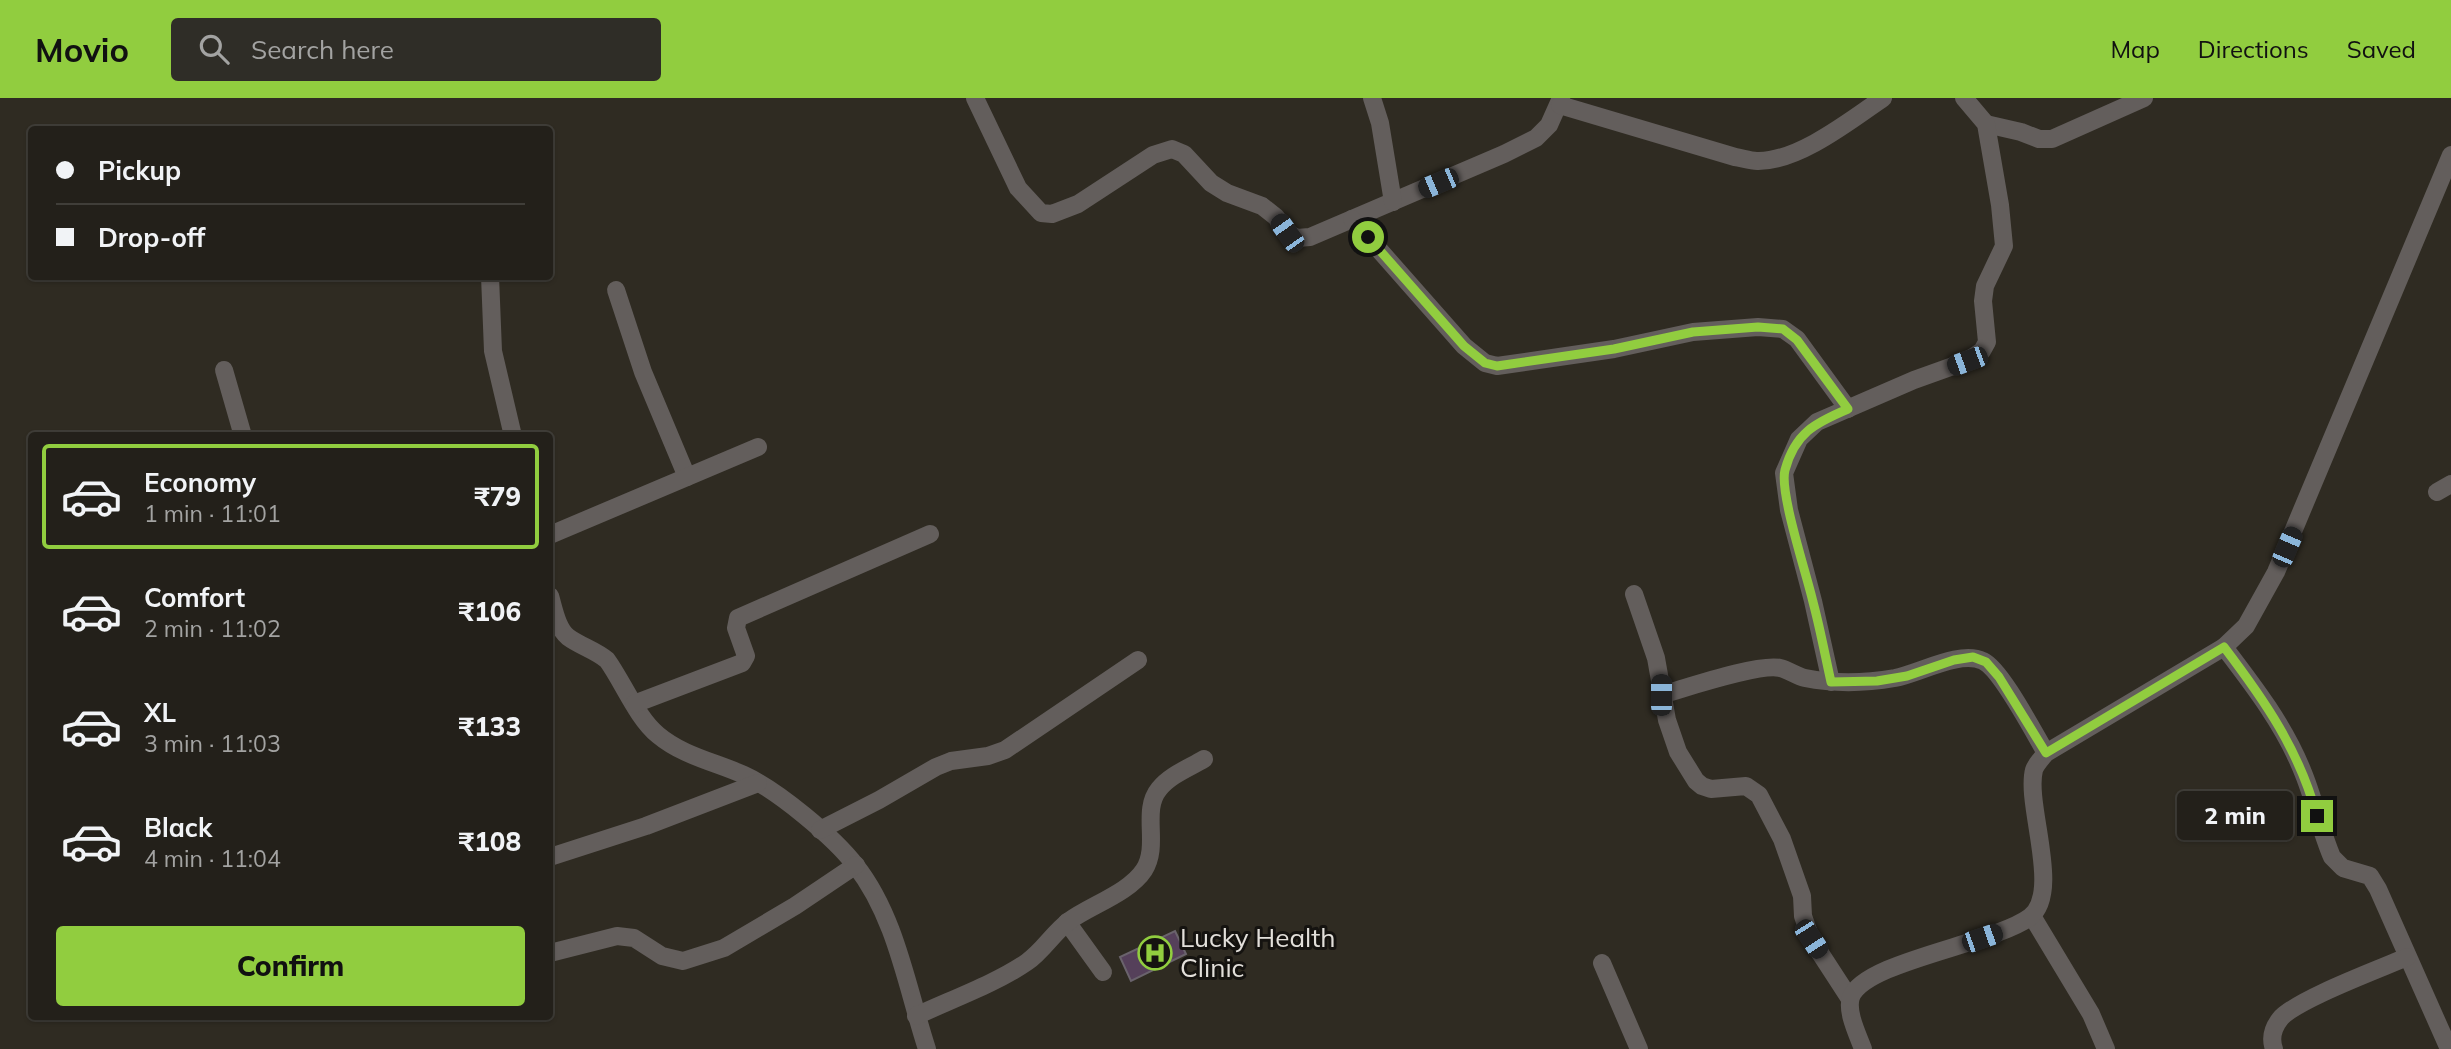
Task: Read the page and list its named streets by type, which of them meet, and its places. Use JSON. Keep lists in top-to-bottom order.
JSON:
{
  "places": {
    "hospital": ["Lucky Health Clinic"]
  },
  "page": {
    "header": "Movio",
    "search": "Search here",
    "nav": ["Map", "Directions", "Saved"],
    "banner": ["Pickup", "Drop-off"],
    "list": [
      {
        "name": "Economy",
        "note": "1 min · 11:01",
        "value": "₹79"
      },
      {
        "name": "Comfort",
        "note": "2 min · 11:02",
        "value": "₹106"
      },
      {
        "name": "XL",
        "note": "3 min · 11:03",
        "value": "₹133"
      },
      {
        "name": "Black",
        "note": "4 min · 11:04",
        "value": "₹108"
      }
    ],
    "bubble": "2 min",
    "buttons": "Confirm"
  }
}
